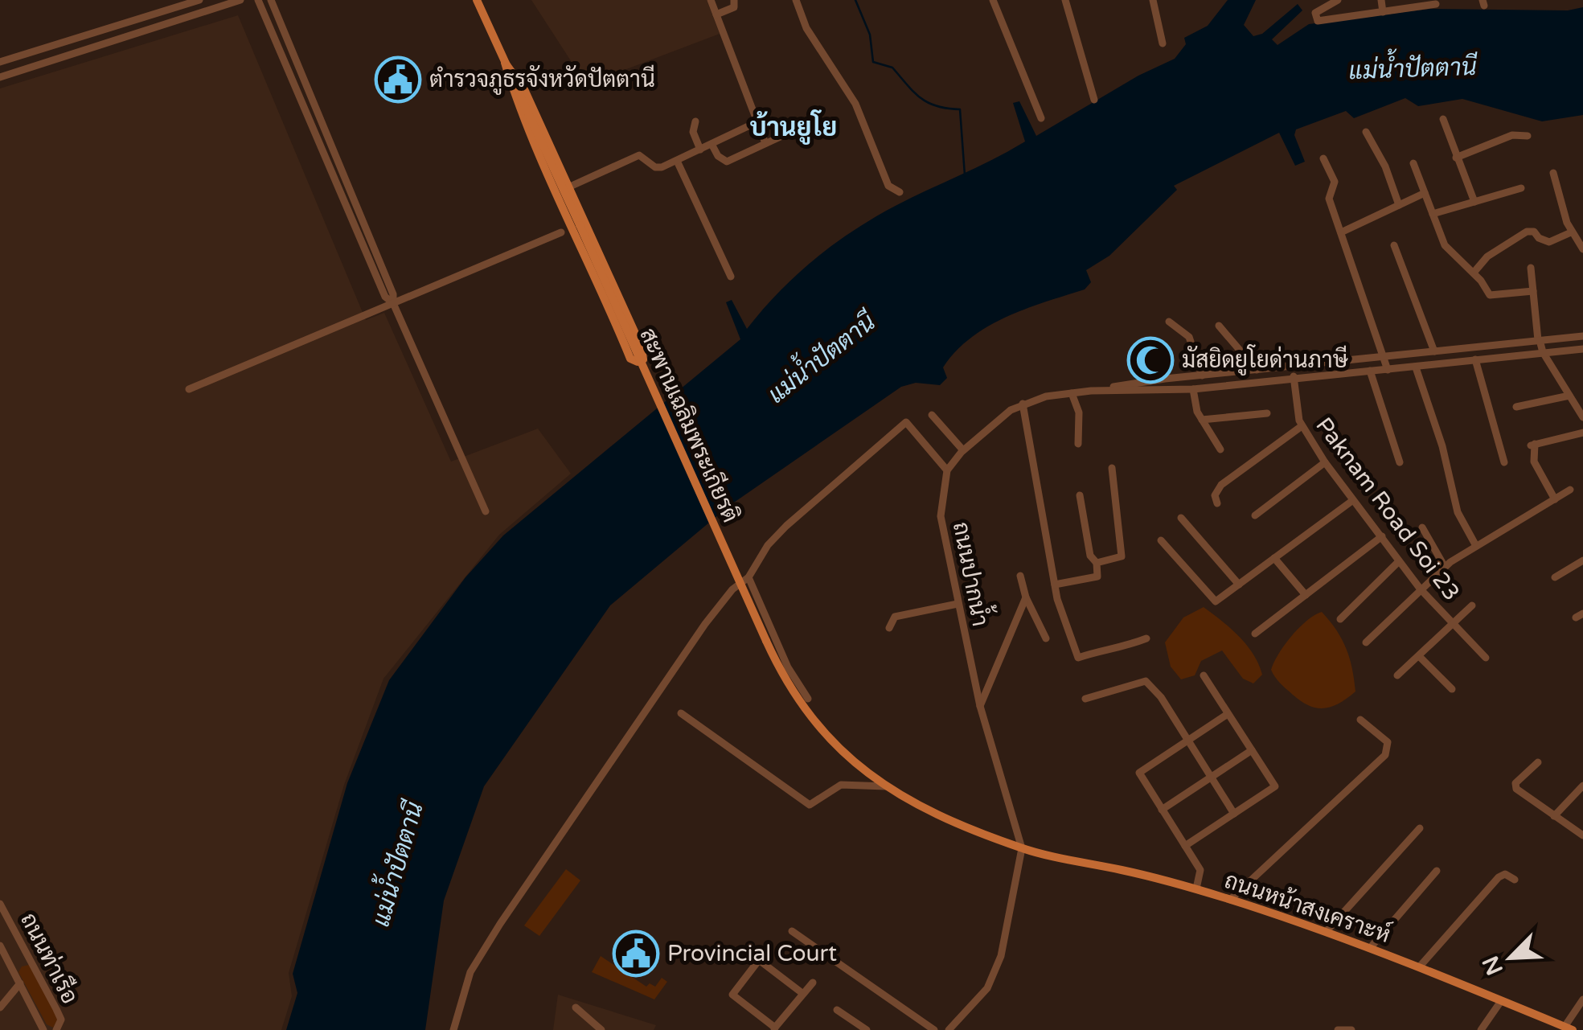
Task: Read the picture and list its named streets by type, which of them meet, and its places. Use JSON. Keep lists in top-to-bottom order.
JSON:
{
  "streets": {
    "main road": ["สะพานเฉลิมพระเกียรติ", "ถนนหน้าสงเคราะห์"],
    "street": ["Paknam Road Soi 23", "ถนนปากน้ำ", "ถนนท่าเรือ"]
  },
  "crossings": [
    ["สะพานเฉลิมพระเกียรติ", "ถนนหน้าสงเคราะห์"],
    ["ถนนปากน้ำ", "ถนนหน้าสงเคราะห์"]
  ],
  "districts": ["บ้านยูโย"],
  "water": ["แม่น้ำปัตตานี"],
  "places": {
    "public building": ["ตำรวจภูธรจังหวัดปัตตานี", "Provincial Court"],
    "mosque": ["มัสยิดยูโยด่านภาษี"]
  },
  "north": "bottom left"
}
